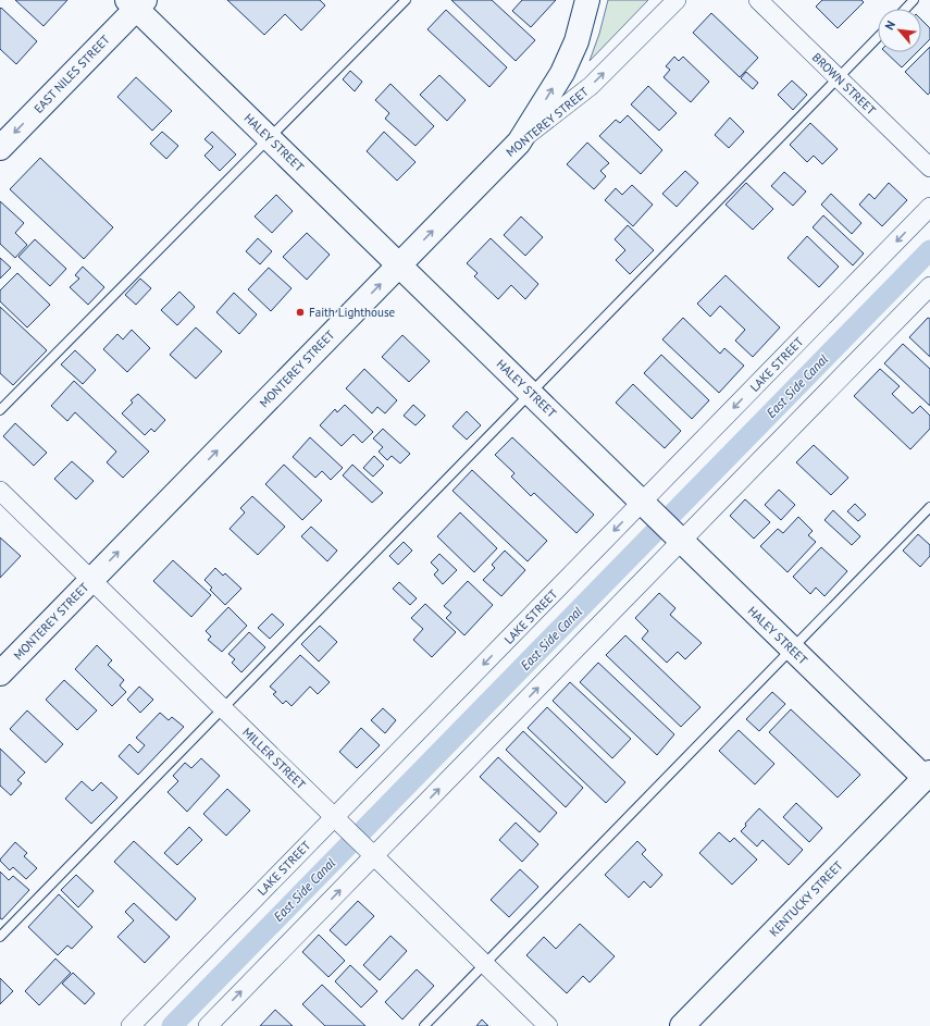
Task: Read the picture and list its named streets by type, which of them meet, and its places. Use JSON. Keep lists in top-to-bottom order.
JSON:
{
  "streets": {
    "main road": [
      "EAST NILES STREET",
      "MONTEREY STREET",
      "HALEY STREET",
      "KENTUCKY STREET"
    ],
    "street": ["BROWN STREET", "LAKE STREET", "MILLER STREET"]
  },
  "crossings": [
    ["EAST NILES STREET", "HALEY STREET"],
    ["MONTEREY STREET", "HALEY STREET"],
    ["MONTEREY STREET", "MILLER STREET"],
    ["HALEY STREET", "LAKE STREET"],
    ["HALEY STREET", "KENTUCKY STREET"],
    ["LAKE STREET", "MILLER STREET"]
  ],
  "one_way": ["EAST NILES STREET", "MONTEREY STREET"],
  "water": ["East Side Canal"],
  "places": ["Faith Lighthouse"],
  "north": "top left"
}
